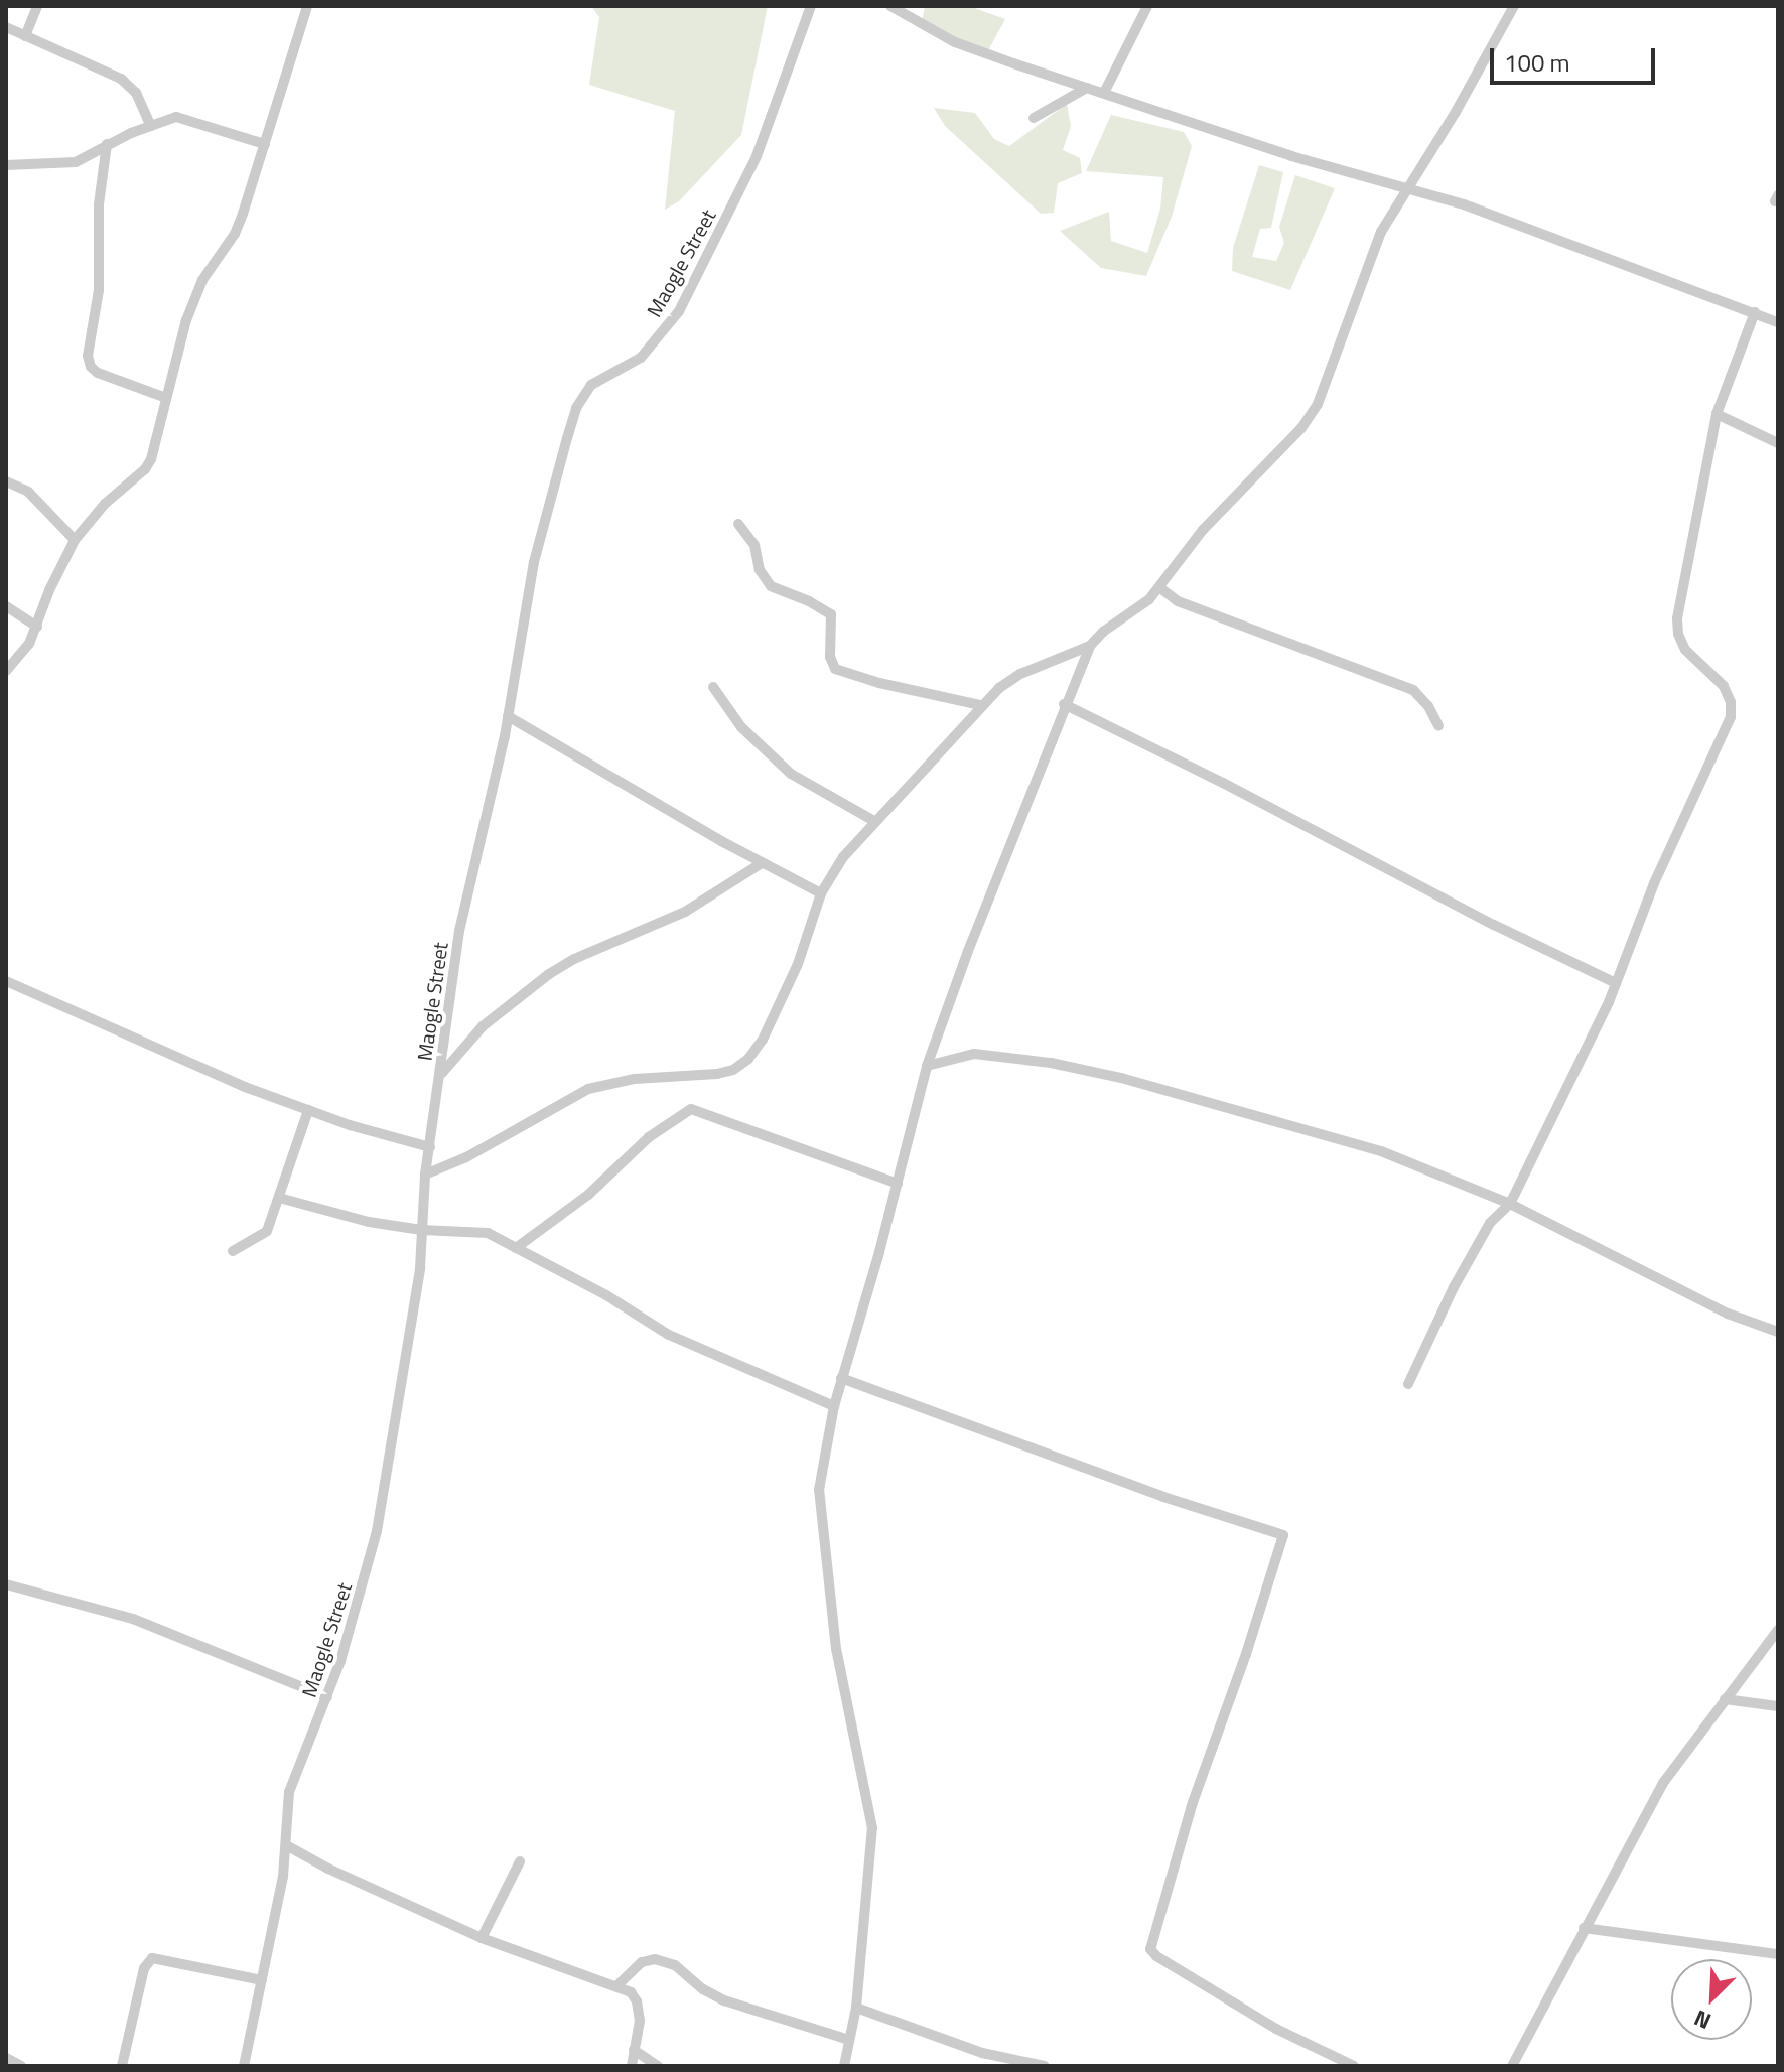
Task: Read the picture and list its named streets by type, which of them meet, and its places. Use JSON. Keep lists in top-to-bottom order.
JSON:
{
  "streets": {
    "street": ["Maogle Street"]
  },
  "scale_bar": "100 m",
  "north": "bottom left"
}
